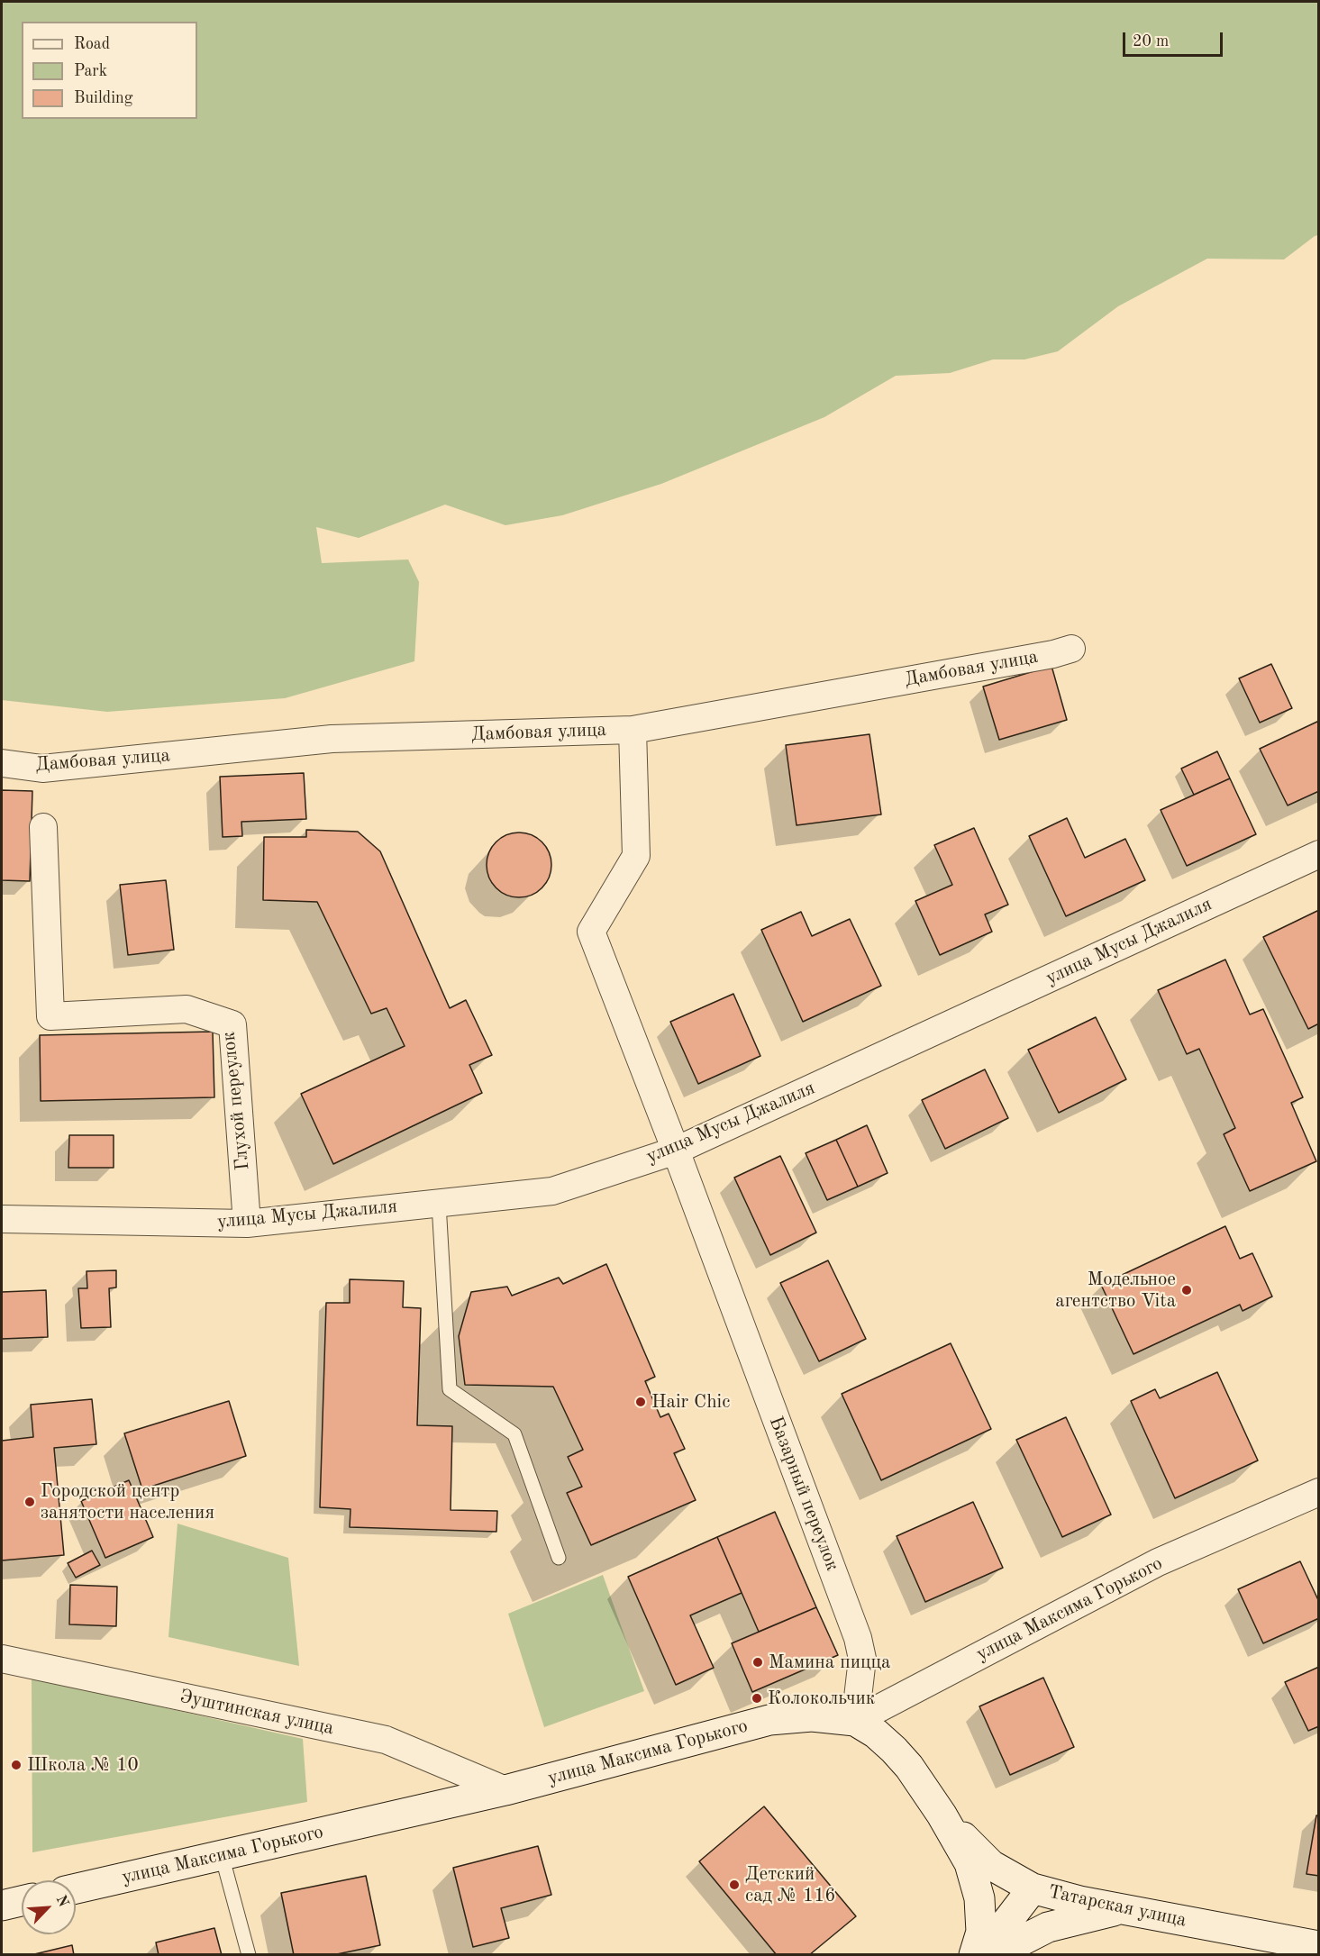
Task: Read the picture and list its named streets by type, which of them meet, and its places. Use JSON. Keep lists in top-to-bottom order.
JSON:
{
  "streets": {
    "main road": ["улица Максима Горького", "Татарская улица"],
    "street": [
      "Дамбовая улица",
      "улица Мусы Джалиля",
      "Глухой переулок",
      "Базарный переулок",
      "Эуштинская улица"
    ]
  },
  "crossings": [
    ["Дамбовая улица", "Базарный переулок"],
    ["улица Мусы Джалиля", "Глухой переулок"],
    ["улица Мусы Джалиля", "Базарный переулок"],
    ["Базарный переулок", "улица Максима Горького"],
    ["улица Максима Горького", "Эуштинская улица"]
  ],
  "places": [
    "Модельное агентство Vita",
    "Hair Chic",
    "Городской центр занятости населения",
    "Мамина пицца",
    "Колокольчик",
    "Школа № 10",
    "Детский сад № 116"
  ],
  "legend": ["Road", "Park", "Building"],
  "scale_bar": "20 m",
  "north": "top right"
}
